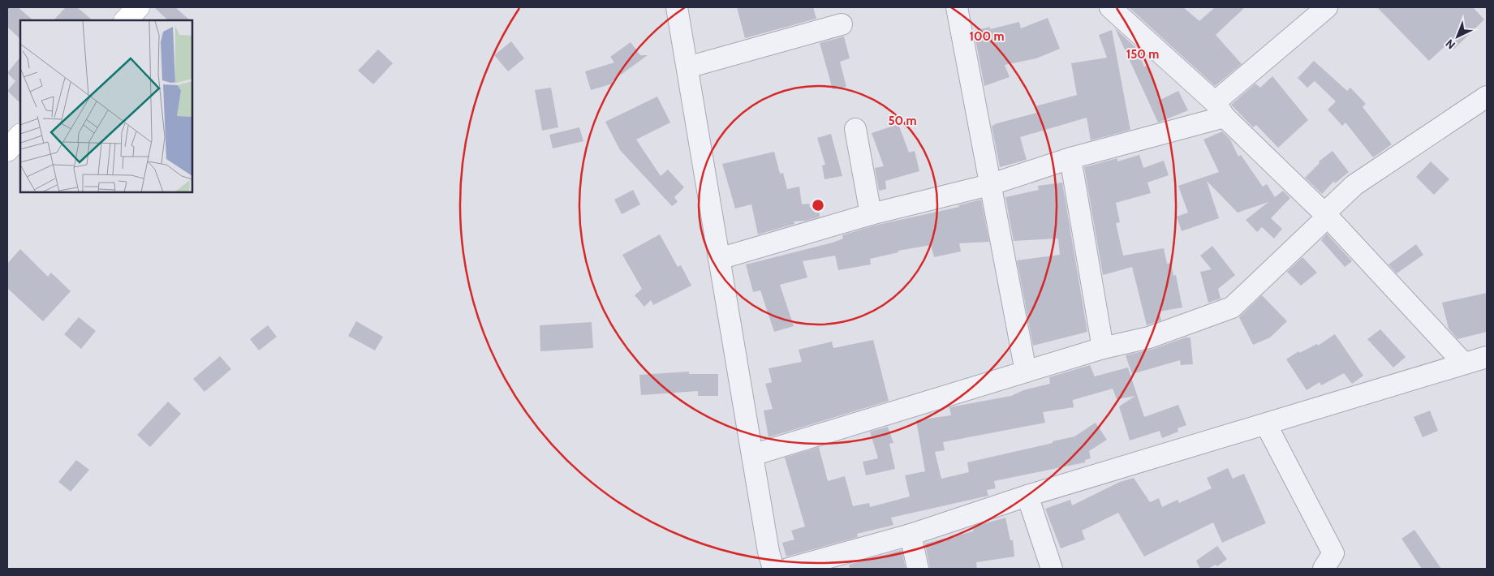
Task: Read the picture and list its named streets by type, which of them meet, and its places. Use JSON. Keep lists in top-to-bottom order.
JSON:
{
  "north": "bottom left",
  "rings": ["100 m", "150 m", "50 m"]
}
